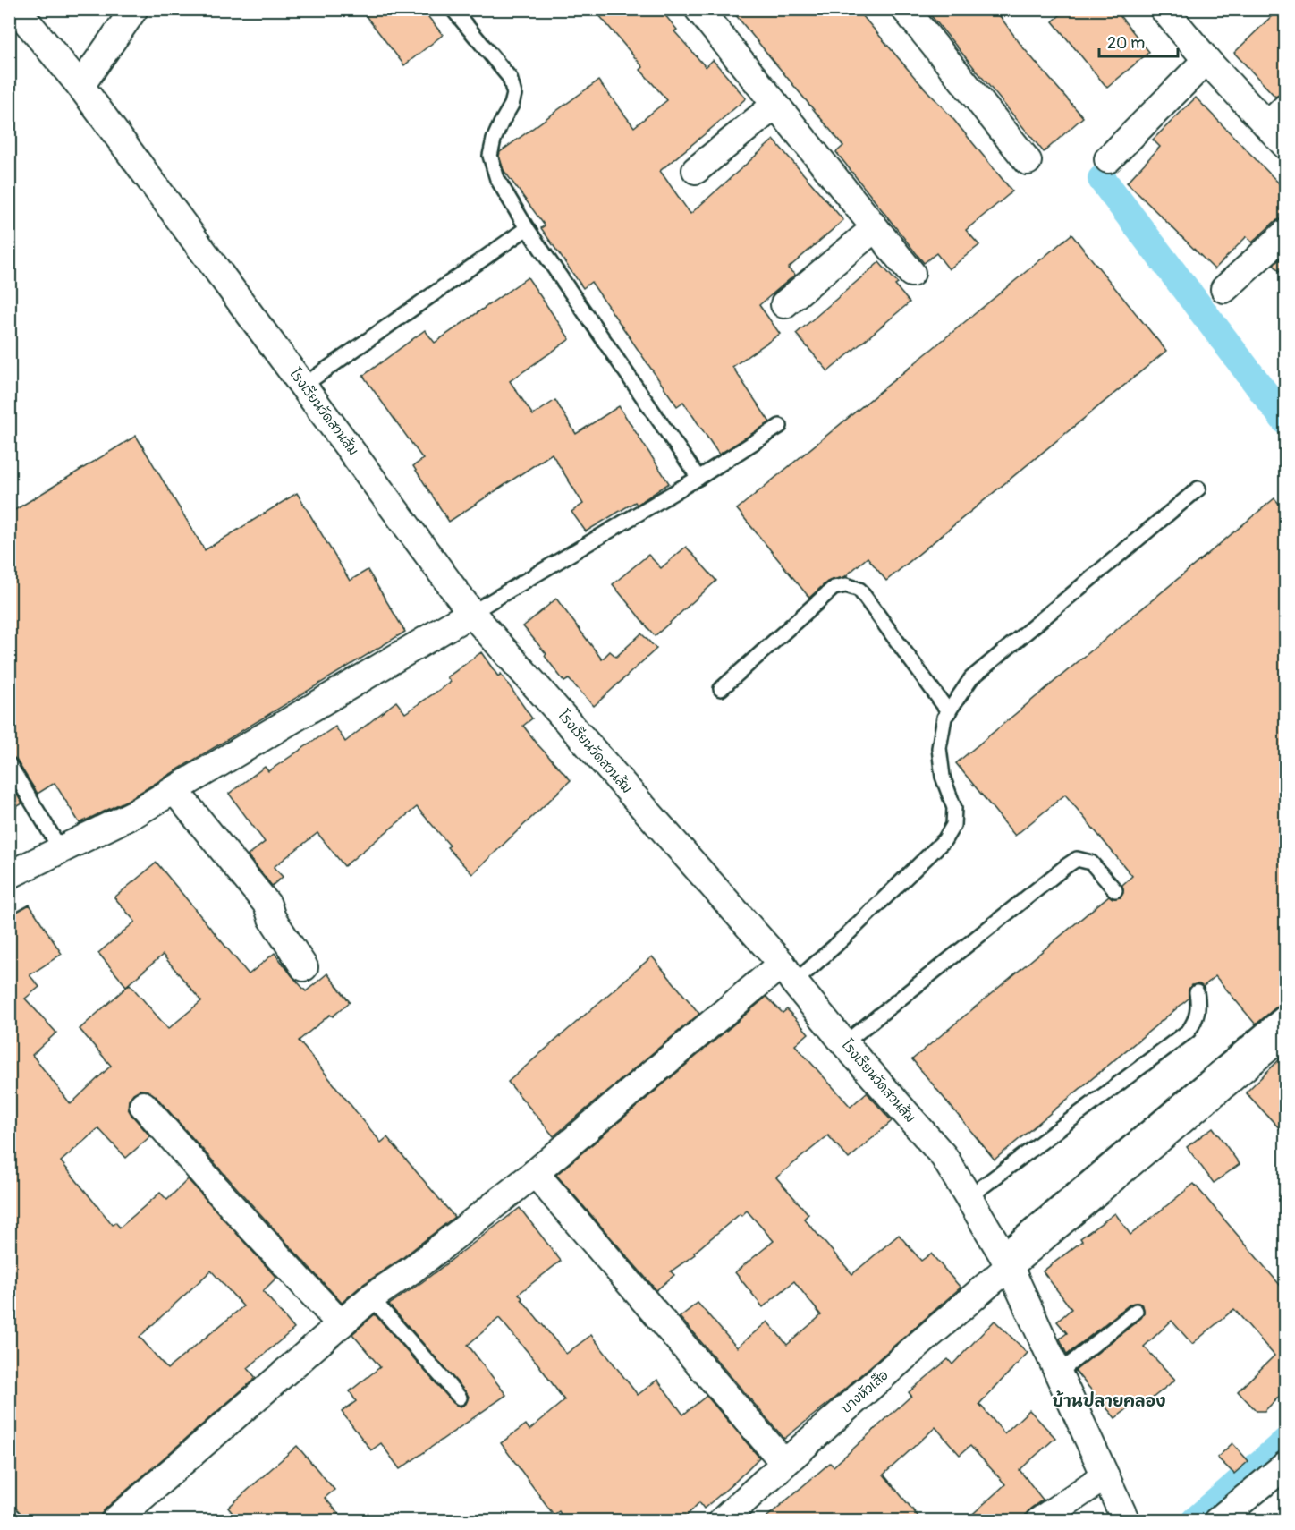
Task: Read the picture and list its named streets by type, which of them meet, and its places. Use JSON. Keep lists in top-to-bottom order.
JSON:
{
  "streets": {
    "street": ["โรงเรียนวัดสวนส้ม", "บางหัวเสือ"]
  },
  "crossings": [
    ["โรงเรียนวัดสวนส้ม", "บางหัวเสือ"]
  ],
  "districts": ["บ้านปลายคลอง"],
  "scale_bar": "20 m"
}
